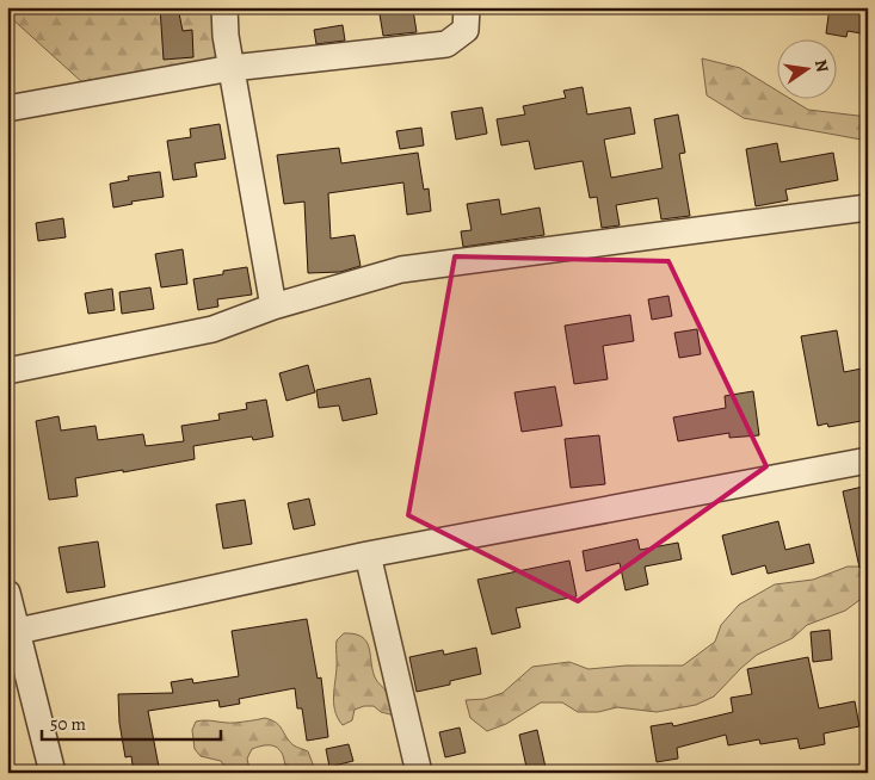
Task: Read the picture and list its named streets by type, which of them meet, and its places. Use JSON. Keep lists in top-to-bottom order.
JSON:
{
  "scale_bar": "50 m",
  "north": "right"
}
